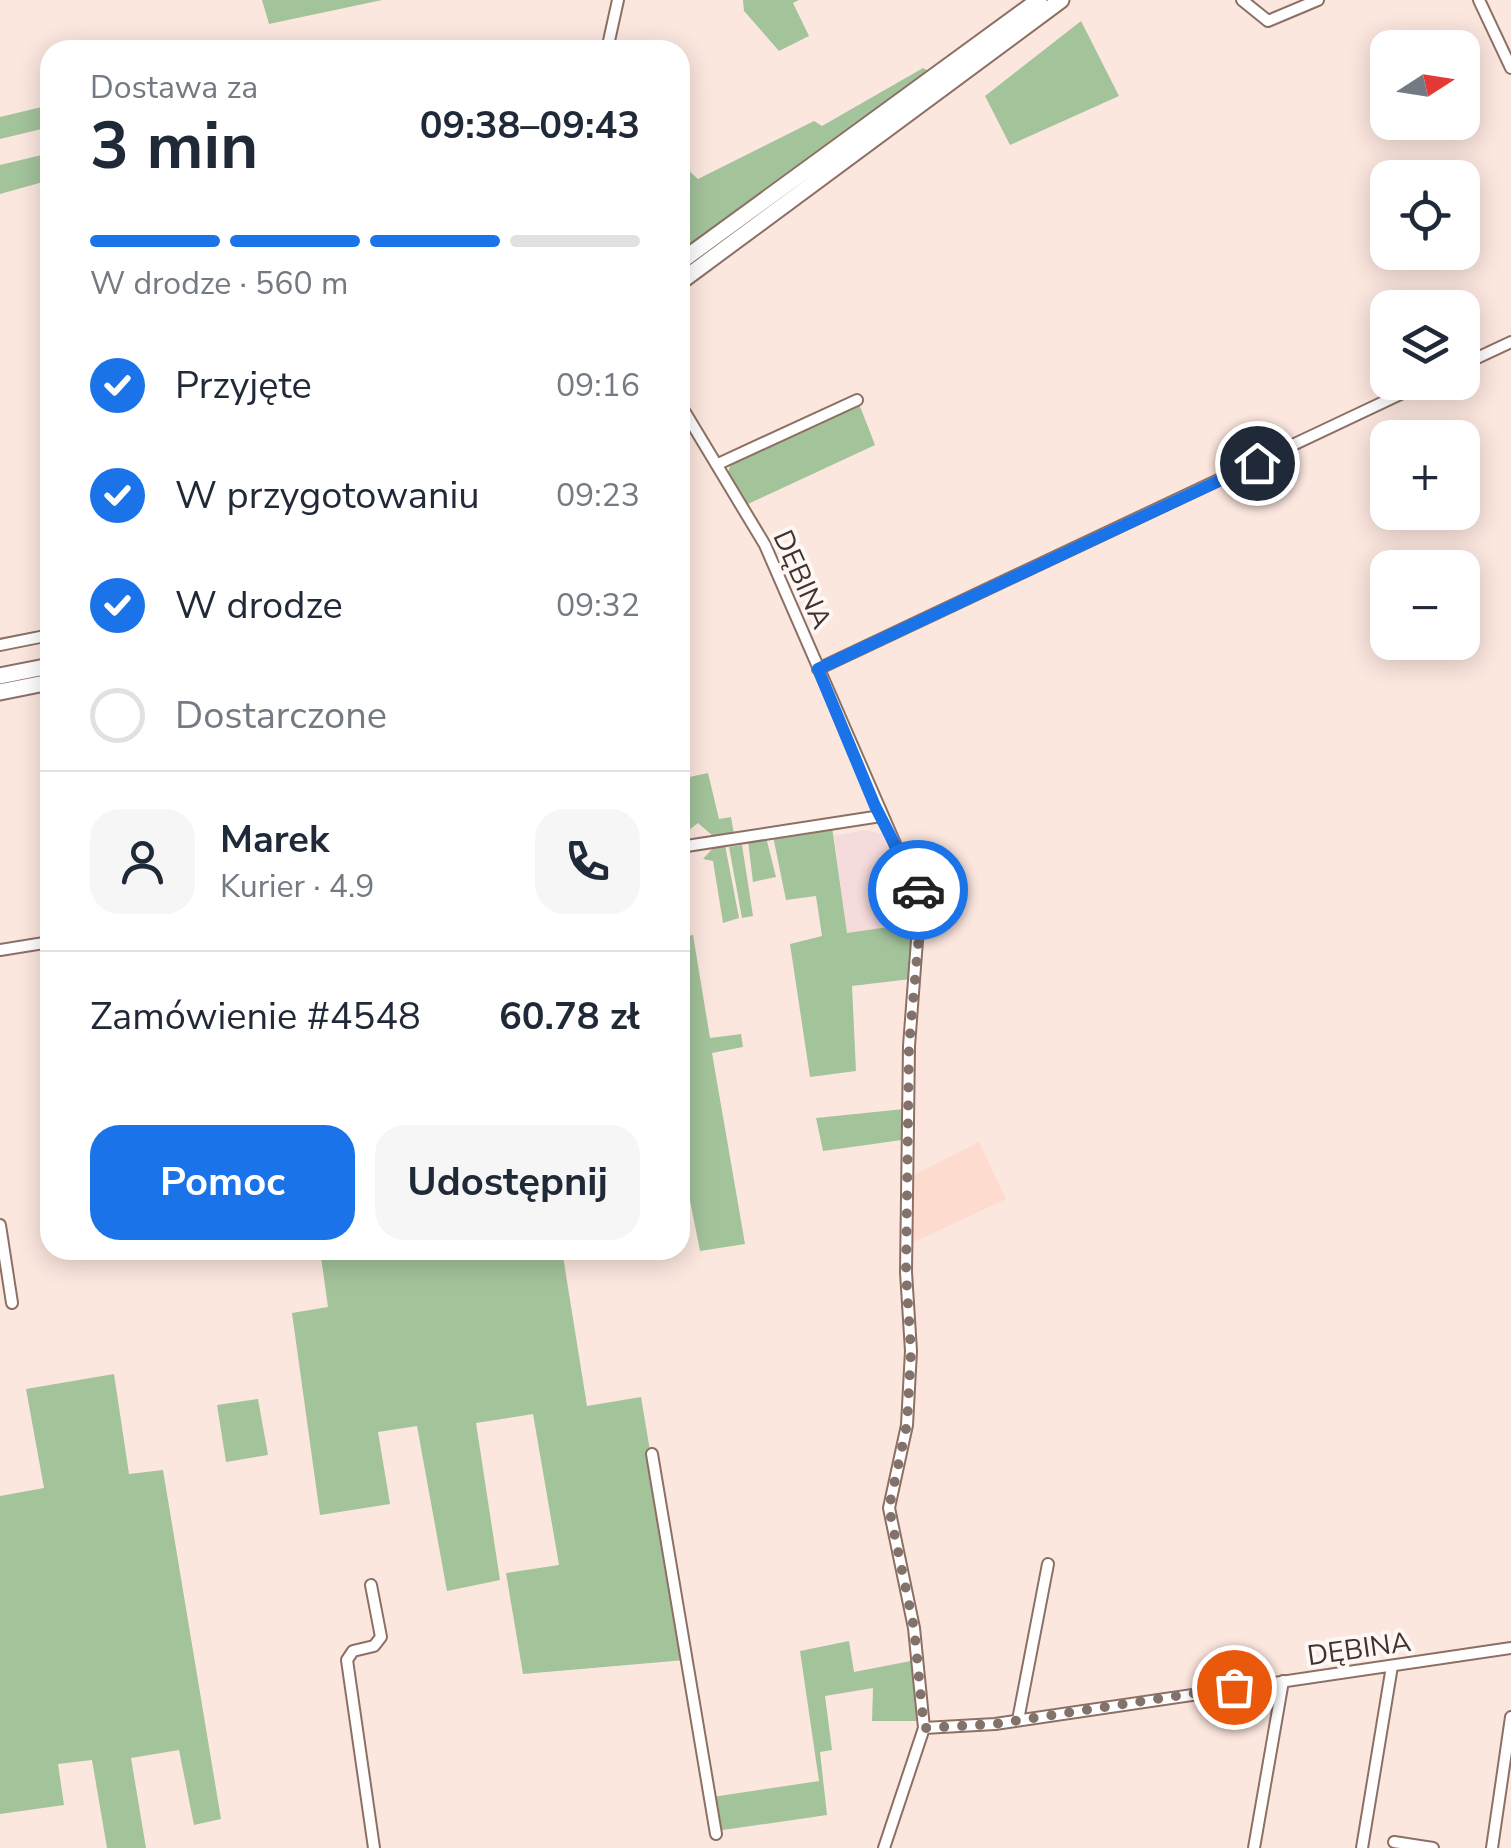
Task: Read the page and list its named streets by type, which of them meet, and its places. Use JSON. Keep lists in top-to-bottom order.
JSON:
{
  "streets": {
    "street": ["DĘBINA"]
  },
  "north": "right",
  "page": {
    "map_buttons": ["+", "−"],
    "heading": ["3 min", "Dostawa za", "09:38–09:43"],
    "panel": [
      "Marek",
      "Kurier · 4.9",
      "Zamówienie #4548",
      "60.78 zł"
    ],
    "bar": "W drodze · 560 m",
    "list": [
      ["Przyjęte", "09:16"],
      ["W przygotowaniu", "09:23"],
      ["W drodze", "09:32"],
      "Dostarczone"
    ],
    "buttons": ["Pomoc", "Udostępnij"]
  }
}
